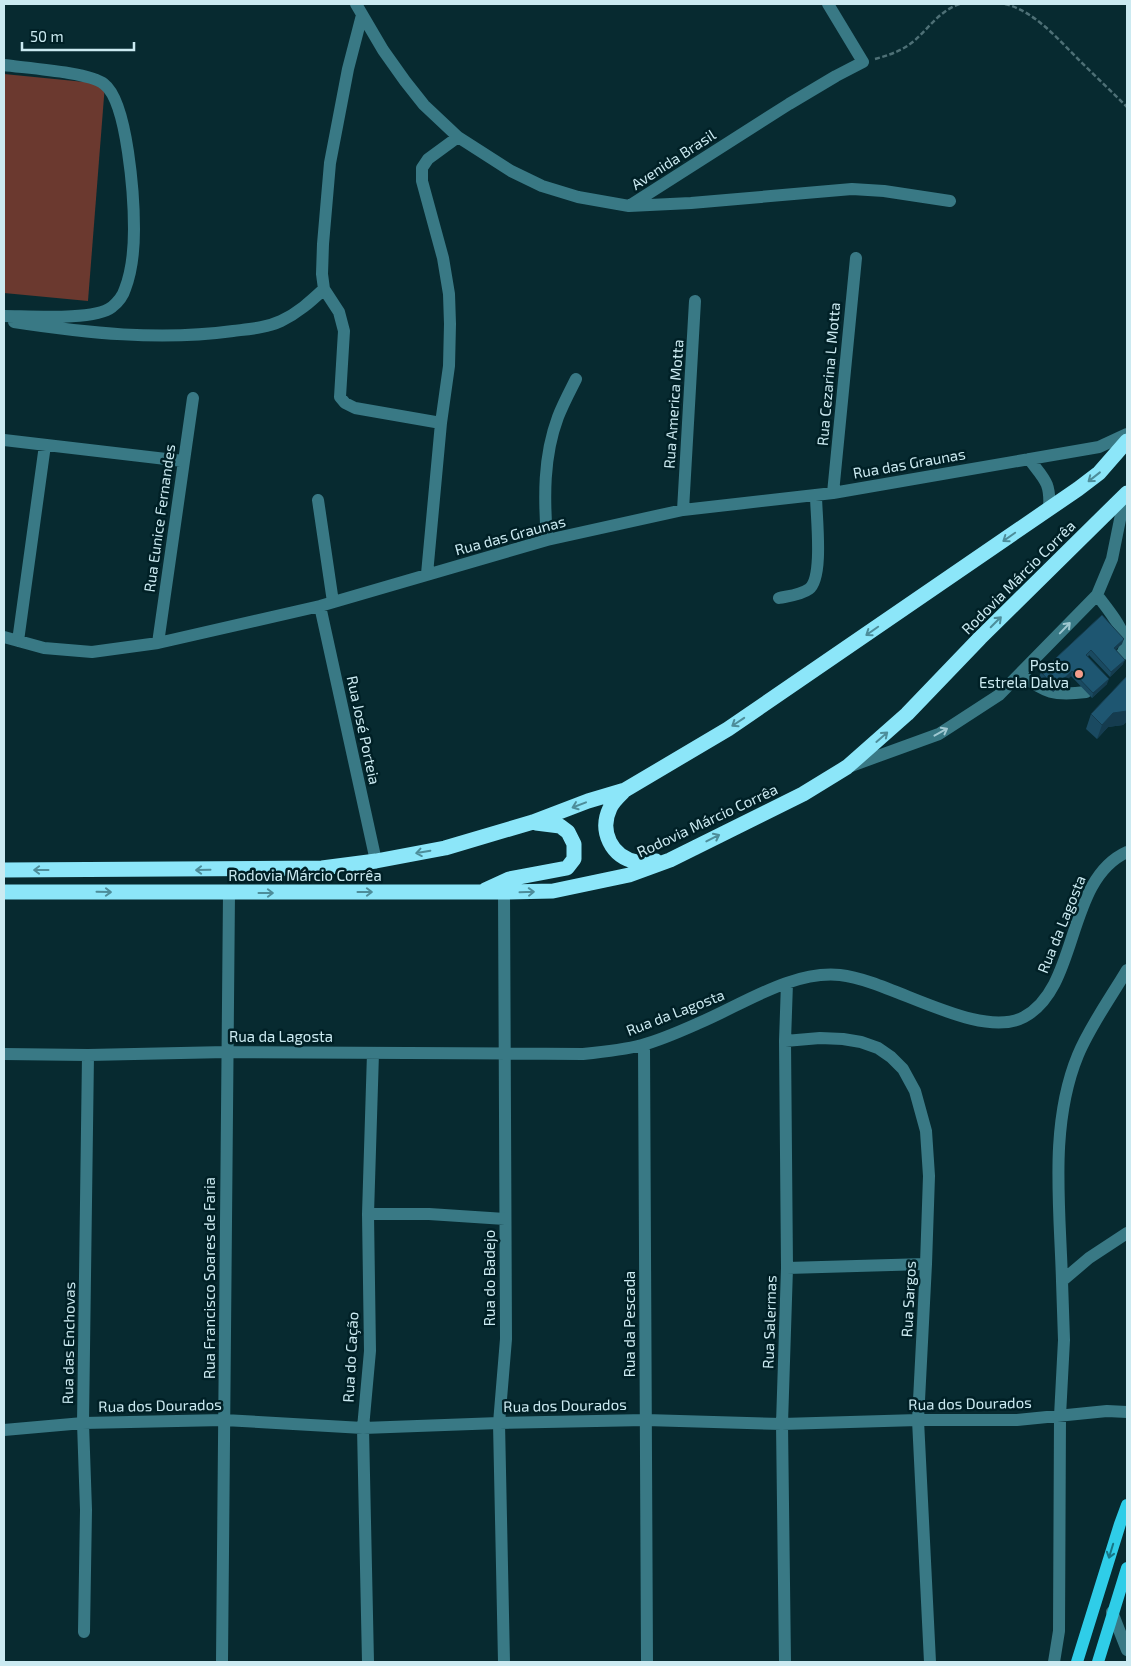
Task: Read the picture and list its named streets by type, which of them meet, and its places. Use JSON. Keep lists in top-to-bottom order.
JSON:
{
  "streets": {
    "highway": ["Rodovia Márcio Corrêa"],
    "street": [
      "Avenida Brasil",
      "Rua Cezarina L Motta",
      "Rua America Motta",
      "Rua das Graunas",
      "Rua Eunice Fernandes",
      "Rua José Porteia",
      "Rua da Lagosta",
      "Rua Francisco Soares de Faria",
      "Rua do Badejo",
      "Rua Sargos",
      "Rua Salermas",
      "Rua da Pescada",
      "Rua das Enchovas",
      "Rua do Cação",
      "Rua dos Dourados"
    ]
  },
  "crossings": [
    ["Rua Cezarina L Motta", "Rua das Graunas"],
    ["Rua America Motta", "Rua das Graunas"],
    ["Rua das Graunas", "Rua Eunice Fernandes"],
    ["Rua das Graunas", "Rua José Porteia"],
    ["Rodovia Márcio Corrêa", "Rua José Porteia"],
    ["Rodovia Márcio Corrêa", "Rua Francisco Soares de Faria"],
    ["Rodovia Márcio Corrêa", "Rua do Badejo"],
    ["Rua da Lagosta", "Rua Francisco Soares de Faria"],
    ["Rua da Lagosta", "Rua do Badejo"],
    ["Rua da Lagosta", "Rua Salermas"],
    ["Rua da Lagosta", "Rua da Pescada"],
    ["Rua da Lagosta", "Rua das Enchovas"],
    ["Rua da Lagosta", "Rua do Cação"],
    ["Rua Francisco Soares de Faria", "Rua dos Dourados"],
    ["Rua do Badejo", "Rua dos Dourados"],
    ["Rua Sargos", "Rua Salermas"],
    ["Rua Sargos", "Rua dos Dourados"],
    ["Rua Salermas", "Rua dos Dourados"],
    ["Rua da Pescada", "Rua dos Dourados"],
    ["Rua das Enchovas", "Rua dos Dourados"],
    ["Rua do Cação", "Rua dos Dourados"]
  ],
  "places": ["Posto Estrela Dalva"],
  "scale_bar": "50 m"
}
